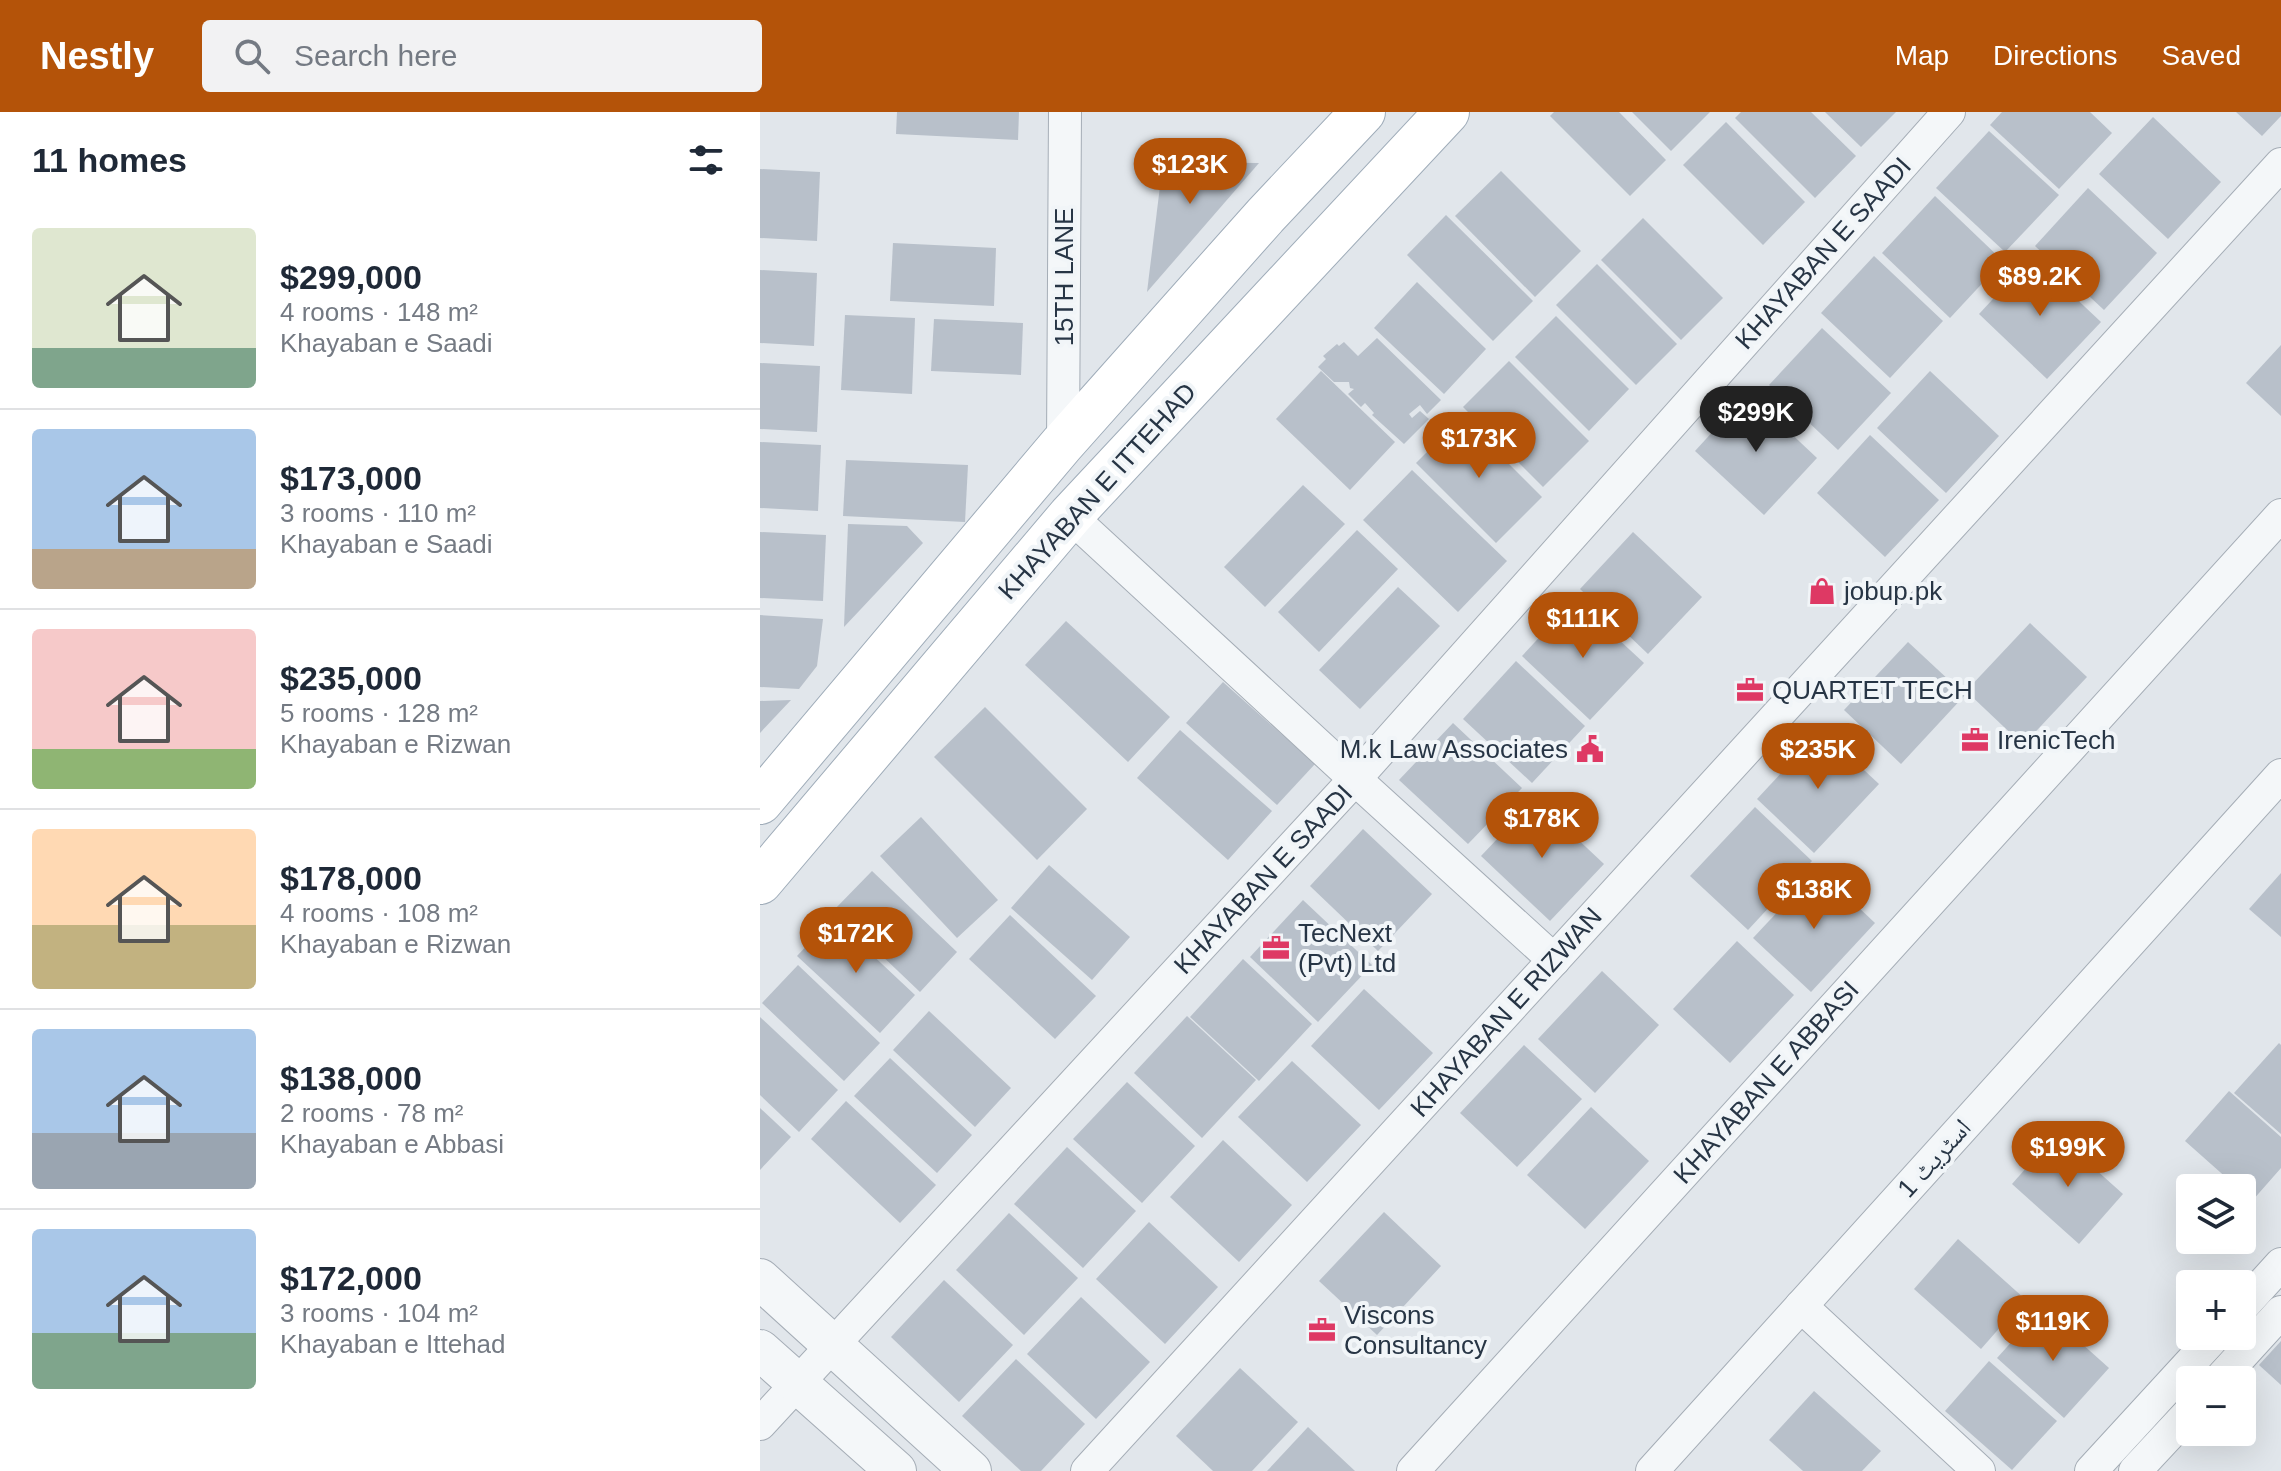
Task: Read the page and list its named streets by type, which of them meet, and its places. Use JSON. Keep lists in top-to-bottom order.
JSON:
{
  "streets": {
    "main road": ["KHAYABAN E ITTEHAD"],
    "street": [
      "KHAYABAN E SAADI",
      "15TH LANE",
      "KHAYABAN E RIZWAN",
      "KHAYABAN E ABBASI",
      "اسٹریٹ 1"
    ]
  },
  "crossings": [
    ["15TH LANE", "KHAYABAN E ITTEHAD"]
  ],
  "places": {
    "shop": ["jobup.pk"],
    "office": [
      "QUARTET TECH",
      "IrenicTech",
      "TecNext (Pvt) Ltd",
      "Viscons Consultancy"
    ],
    "public building": ["M.k Law Associates"]
  },
  "page": {
    "header": "Nestly",
    "search": "Search here",
    "nav": ["Map", "Directions", "Saved"],
    "heading": "11 homes",
    "price": [
      "$123K",
      "$89.2K",
      "$299K",
      "$173K",
      "$111K",
      "$235K",
      "$178K",
      "$138K",
      "$172K",
      "$199K",
      "$119K"
    ],
    "list": [
      {
        "name": "$299,000",
        "note": "4 rooms · 148 m² · Khayaban e Saadi"
      },
      {
        "name": "$173,000",
        "note": "3 rooms · 110 m² · Khayaban e Saadi"
      },
      {
        "name": "$235,000",
        "note": "5 rooms · 128 m² · Khayaban e Rizwan"
      },
      {
        "name": "$178,000",
        "note": "4 rooms · 108 m² · Khayaban e Rizwan"
      },
      {
        "name": "$138,000",
        "note": "2 rooms · 78 m² · Khayaban e Abbasi"
      },
      {
        "name": "$172,000",
        "note": "3 rooms · 104 m² · Khayaban e Ittehad"
      }
    ],
    "map_buttons": ["+", "−"]
  }
}
